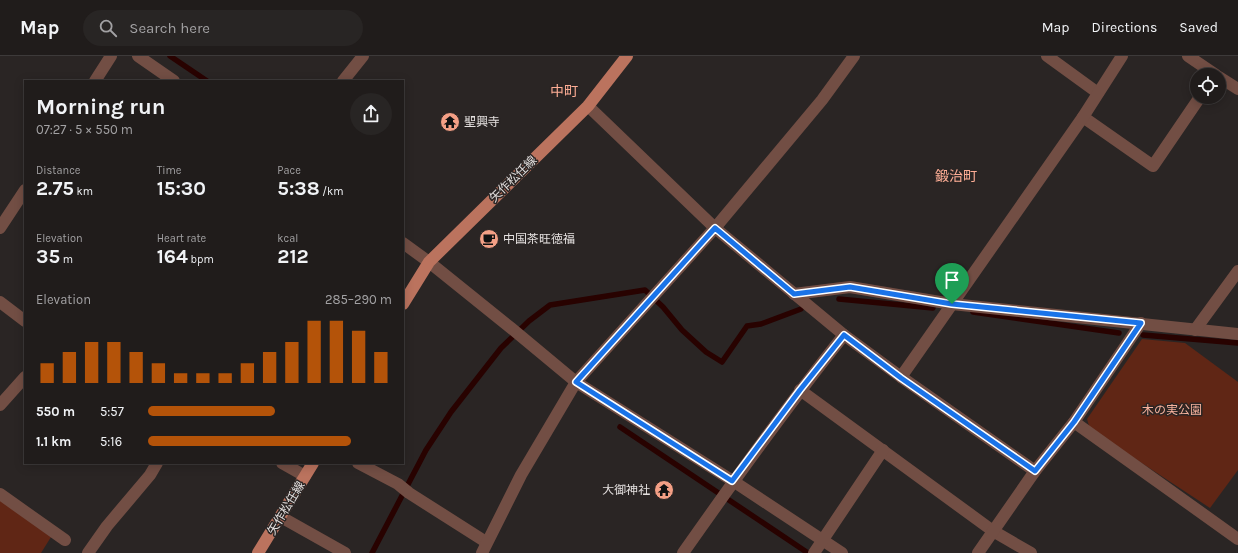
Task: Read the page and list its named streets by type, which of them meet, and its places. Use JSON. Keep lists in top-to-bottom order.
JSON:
{
  "streets": {
    "main road": ["矢作松任線"]
  },
  "districts": ["中町", "鍛治町"],
  "parks": ["木の実公園"],
  "places": {
    "temple": ["聖興寺", "大御神社"],
    "cafe": ["中国茶旺徳福"]
  },
  "page": {
    "header": "Map",
    "search": "Search here",
    "nav": ["Map", "Directions", "Saved"],
    "heading": ["Morning run", "07:27 · 5 × 550 m"],
    "stats": [
      ["Distance", "2.75 km"],
      ["Time", "15:30"],
      ["Pace", "5:38 /km"],
      ["Elevation", "35 m"],
      ["Heart rate", "164 bpm"],
      ["kcal", "212"]
    ],
    "chart": ["Elevation", "285–290 m"],
    "list": [
      {
        "name": "550 m",
        "note": "5:57"
      },
      {
        "name": "1.1 km",
        "note": "5:16"
      }
    ]
  }
}
